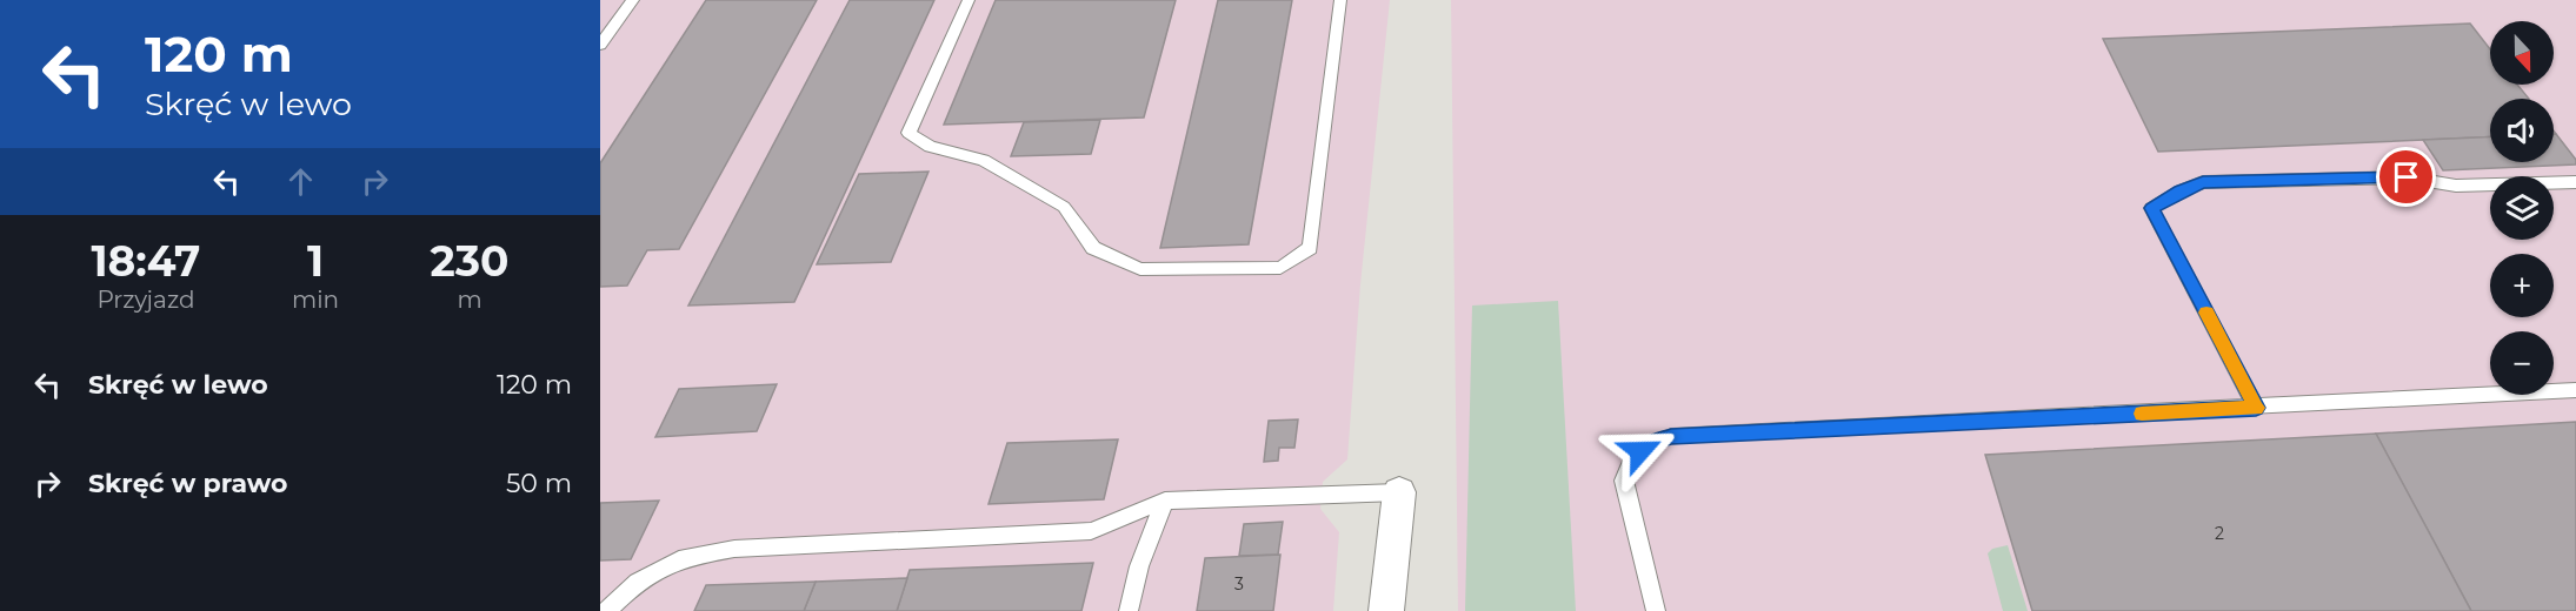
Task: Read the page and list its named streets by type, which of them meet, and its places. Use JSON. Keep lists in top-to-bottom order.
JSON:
{
  "house_numbers": ["2", "3"],
  "north": "bottom",
  "page": {
    "turn": ["120 m", "Skręć w lewo"],
    "map_buttons": ["+", "−"],
    "eta": [
      "18:47",
      "Przyjazd",
      "1",
      "min",
      "230",
      "m"
    ],
    "list": [
      {
        "name": "Skręć w lewo",
        "value": "120 m"
      },
      {
        "name": "Skręć w prawo",
        "value": "50 m"
      }
    ]
  }
}
